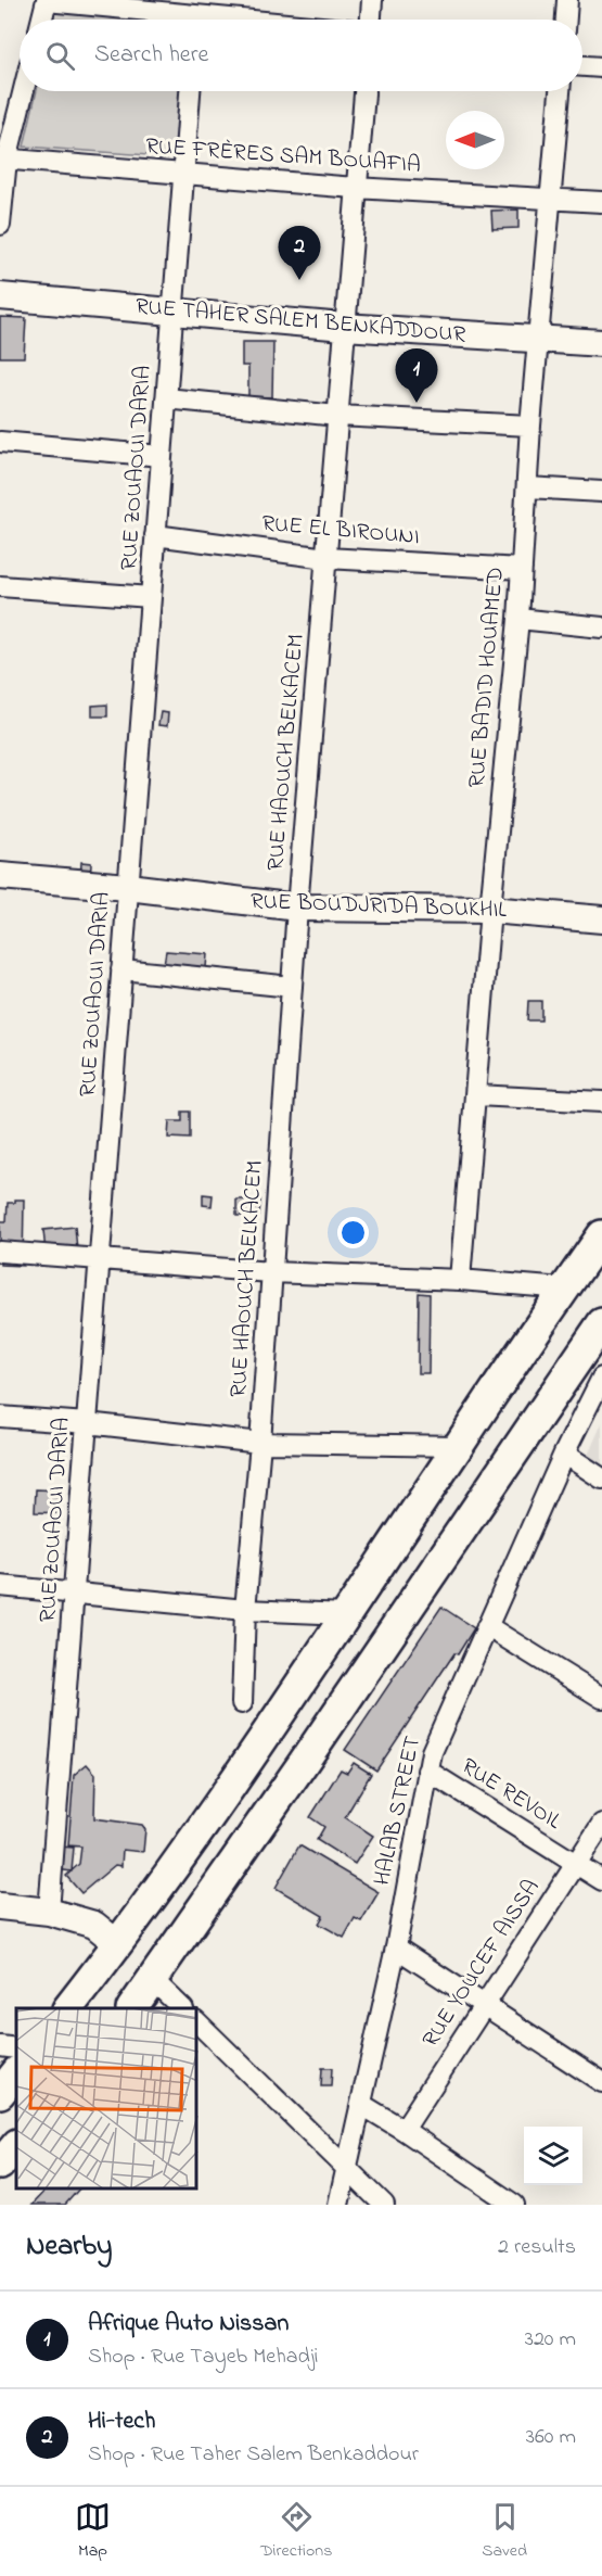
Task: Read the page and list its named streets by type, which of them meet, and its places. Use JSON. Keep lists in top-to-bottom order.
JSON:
{
  "streets": {
    "street": [
      "RUE FRÈRES SAM BOUAFIA",
      "RUE TAHER SALEM BENKADDOUR",
      "RUE ZOUAOUI DARIA",
      "RUE EL BIROUNI",
      "RUE BADID HOUAMED",
      "RUE HAOUCH BELKACEM",
      "RUE BOUDJRIDA BOUKHIL",
      "RUE REVOIL",
      "HALAB STREET",
      "RUE YOUCEF AISSA"
    ]
  },
  "crossings": [
    ["RUE FRÈRES SAM BOUAFIA", "RUE ZOUAOUI DARIA"],
    ["RUE FRÈRES SAM BOUAFIA", "RUE BADID HOUAMED"],
    ["RUE FRÈRES SAM BOUAFIA", "RUE HAOUCH BELKACEM"],
    ["RUE TAHER SALEM BENKADDOUR", "RUE ZOUAOUI DARIA"],
    ["RUE TAHER SALEM BENKADDOUR", "RUE BADID HOUAMED"],
    ["RUE TAHER SALEM BENKADDOUR", "RUE HAOUCH BELKACEM"],
    ["RUE ZOUAOUI DARIA", "RUE EL BIROUNI"],
    ["RUE ZOUAOUI DARIA", "RUE BOUDJRIDA BOUKHIL"],
    ["RUE EL BIROUNI", "RUE BADID HOUAMED"],
    ["RUE EL BIROUNI", "RUE HAOUCH BELKACEM"],
    ["RUE BADID HOUAMED", "RUE BOUDJRIDA BOUKHIL"],
    ["RUE HAOUCH BELKACEM", "RUE BOUDJRIDA BOUKHIL"],
    ["RUE REVOIL", "HALAB STREET"],
    ["RUE REVOIL", "RUE YOUCEF AISSA"]
  ],
  "north": "left",
  "page": {
    "search": "Search here",
    "pins": ["2", "1"],
    "heading": ["Nearby", "2 results"],
    "list": [
      {
        "mark": "1",
        "name": "Afrique Auto Nissan",
        "note": "Shop · Rue Tayeb Mehadji",
        "value": "320 m"
      },
      {
        "mark": "2",
        "name": "Hi-tech",
        "note": "Shop · Rue Taher Salem Benkaddour",
        "value": "360 m"
      }
    ],
    "nav": ["Map", "Directions", "Saved"]
  }
}
